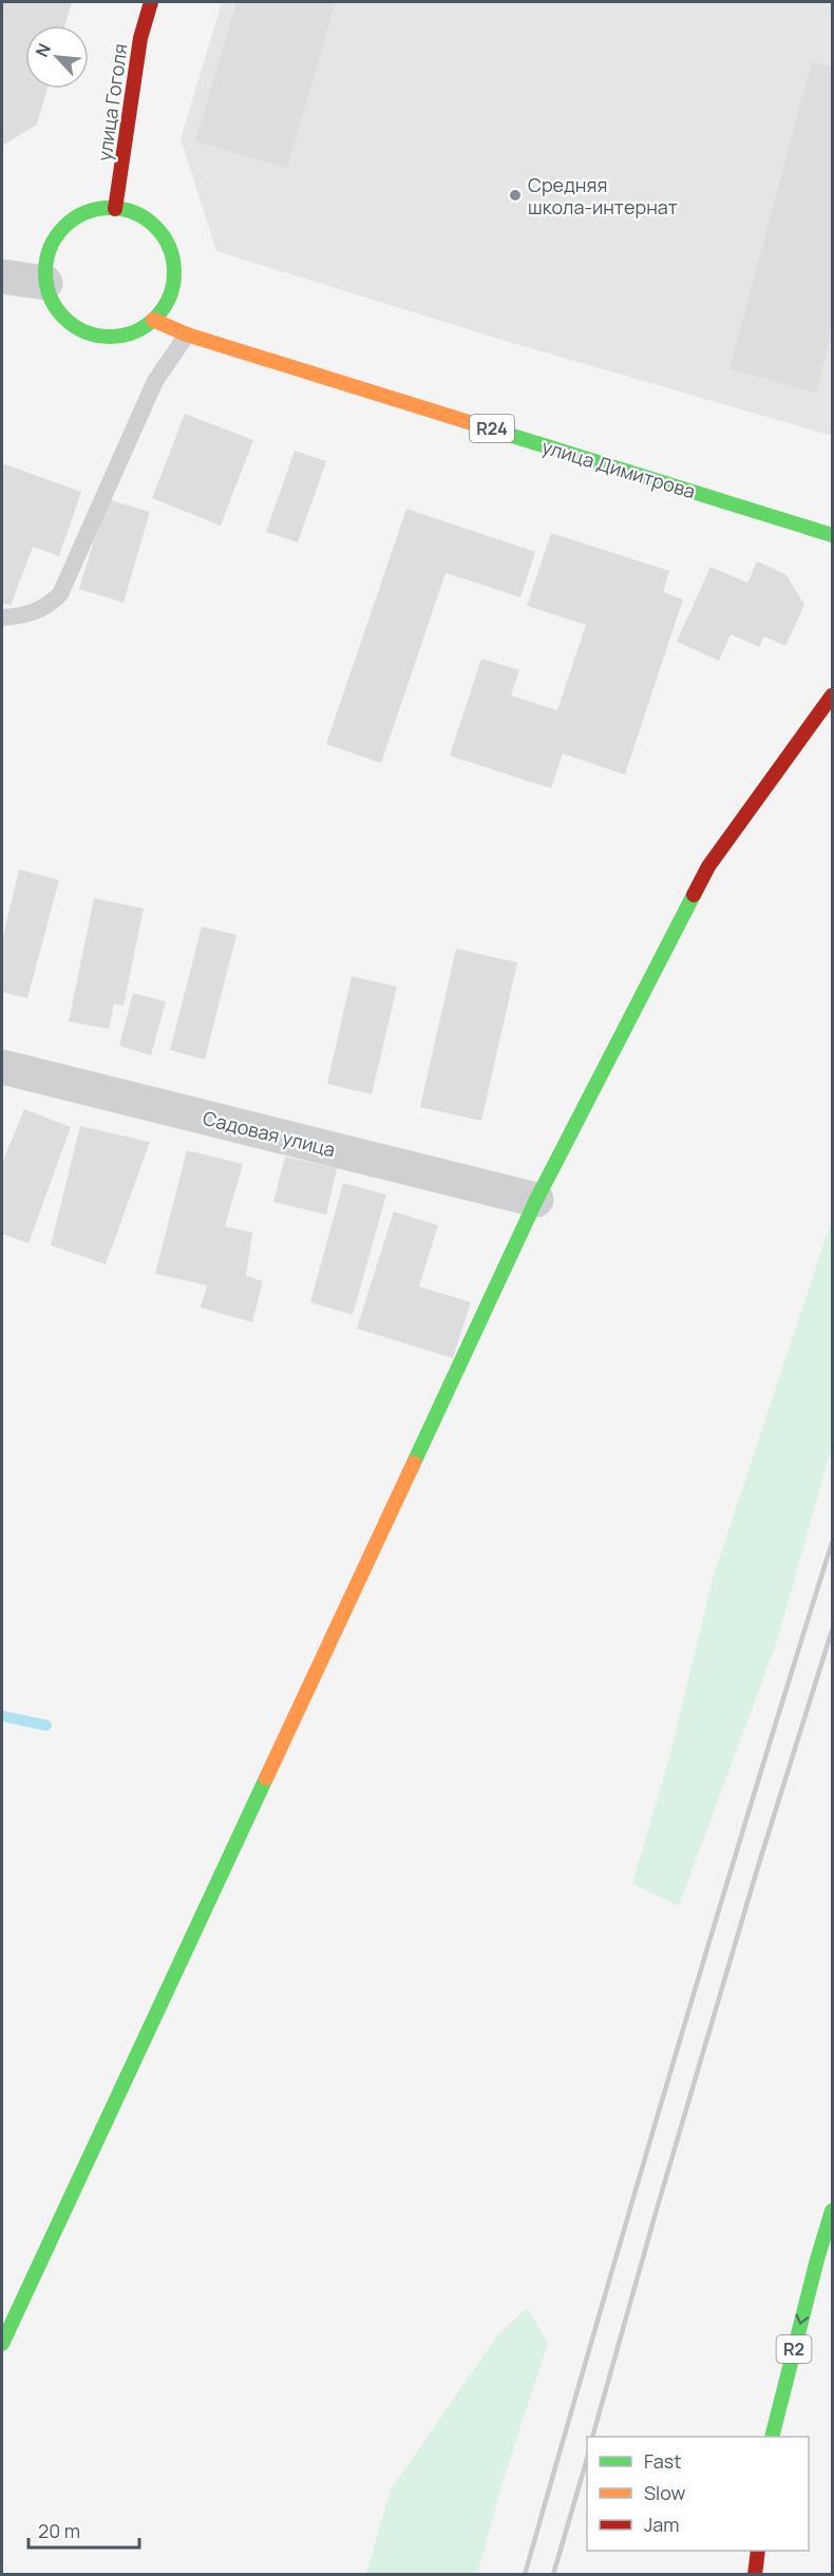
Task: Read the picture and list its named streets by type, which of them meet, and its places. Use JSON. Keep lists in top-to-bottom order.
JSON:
{
  "streets": {
    "street": [
      "улица Гоголя",
      "R24",
      "улица Димитрова",
      "Садовая улица",
      "R2"
    ]
  },
  "crossings": [
    ["улица Гоголя", "улица Димитрова"]
  ],
  "places": ["Средняя школа-интернат"],
  "legend": ["Fast", "Slow", "Jam"],
  "scale_bar": "20 m",
  "north": "top left"
}
